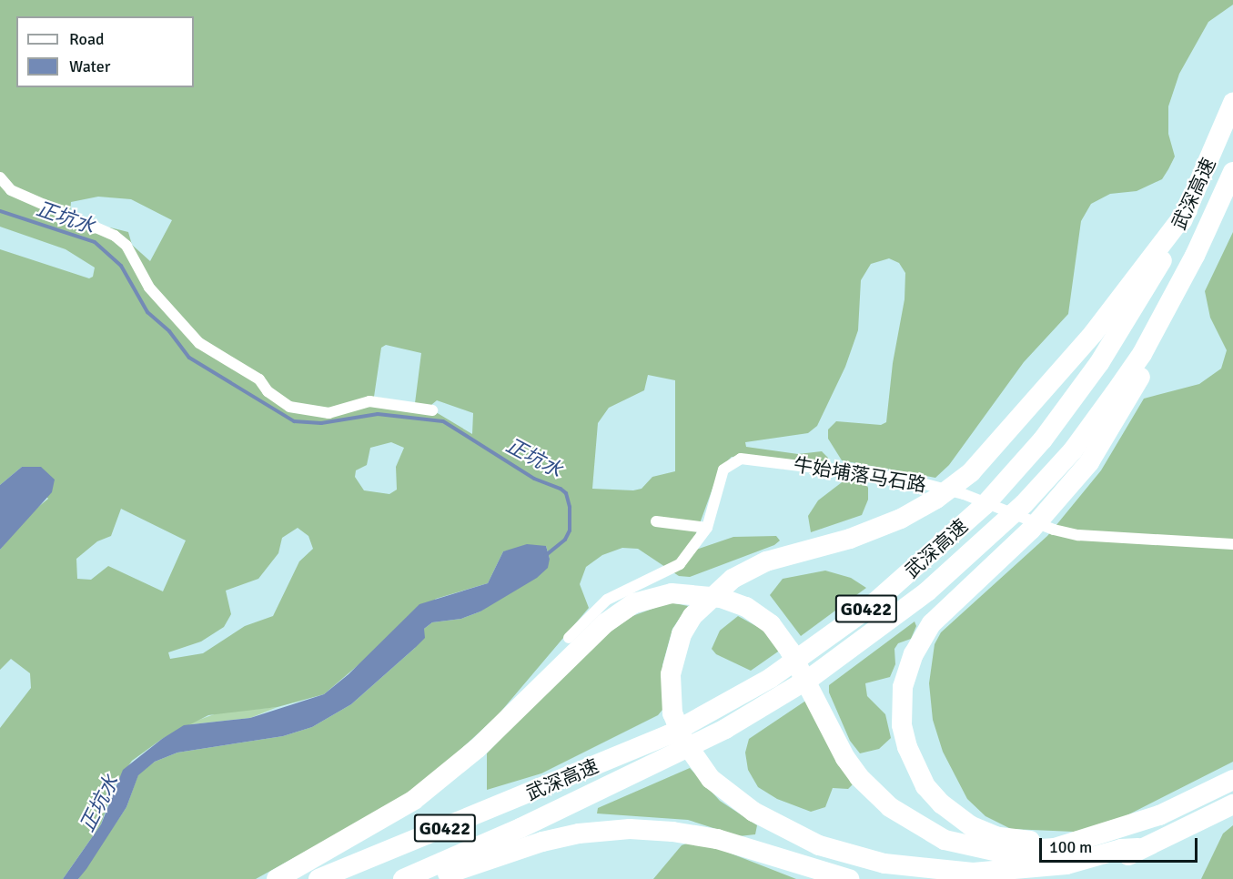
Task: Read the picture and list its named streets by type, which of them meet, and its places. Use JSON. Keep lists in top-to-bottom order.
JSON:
{
  "streets": {
    "highway": ["武深高速", "G0422"],
    "street": ["牛始埔落马石路"]
  },
  "water": ["正坑水"],
  "legend": ["Road", "Water"],
  "scale_bar": "100 m"
}
